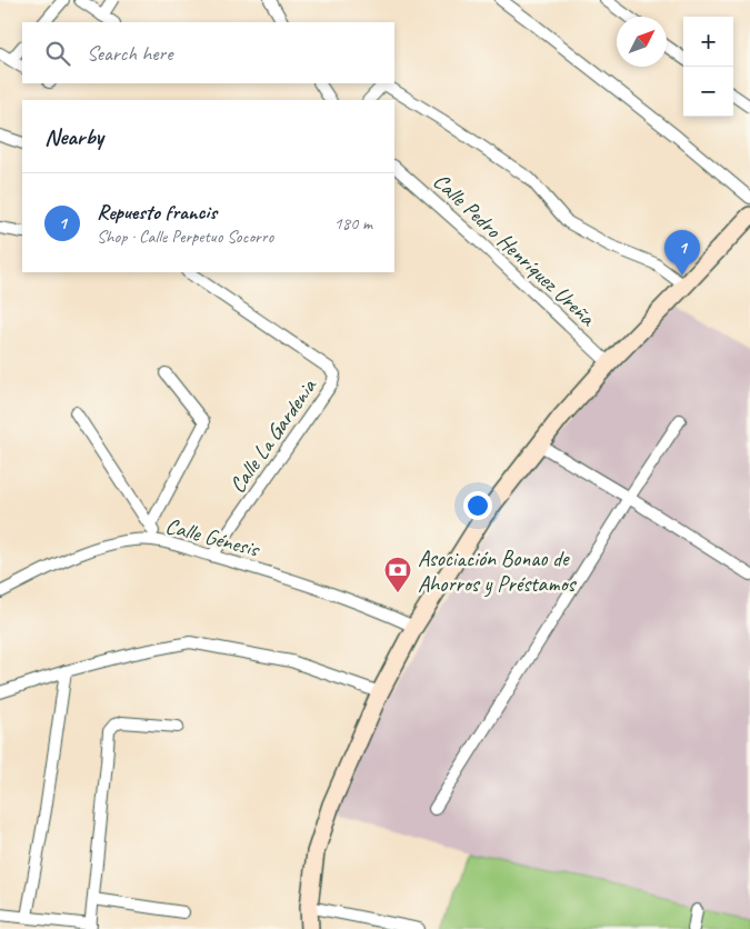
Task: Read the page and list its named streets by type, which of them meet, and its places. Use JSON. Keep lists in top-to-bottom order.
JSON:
{
  "streets": {
    "street": ["Calle Pedro Henríquez Ureña", "Calle La Gardenia", "Calle Génesis"]
  },
  "crossings": [
    ["Calle La Gardenia", "Calle Génesis"]
  ],
  "places": {
    "bank": ["Asociación Bonao de Ahorros y Préstamos"]
  },
  "north": "top right",
  "page": {
    "map_buttons": ["+", "−"],
    "search": "Search here",
    "heading": "Nearby",
    "list": [
      {
        "mark": "1",
        "name": "Repuesto francis",
        "note": "Shop · Calle Perpetuo Socorro",
        "value": "180 m"
      }
    ],
    "pins": "1"
  }
}
